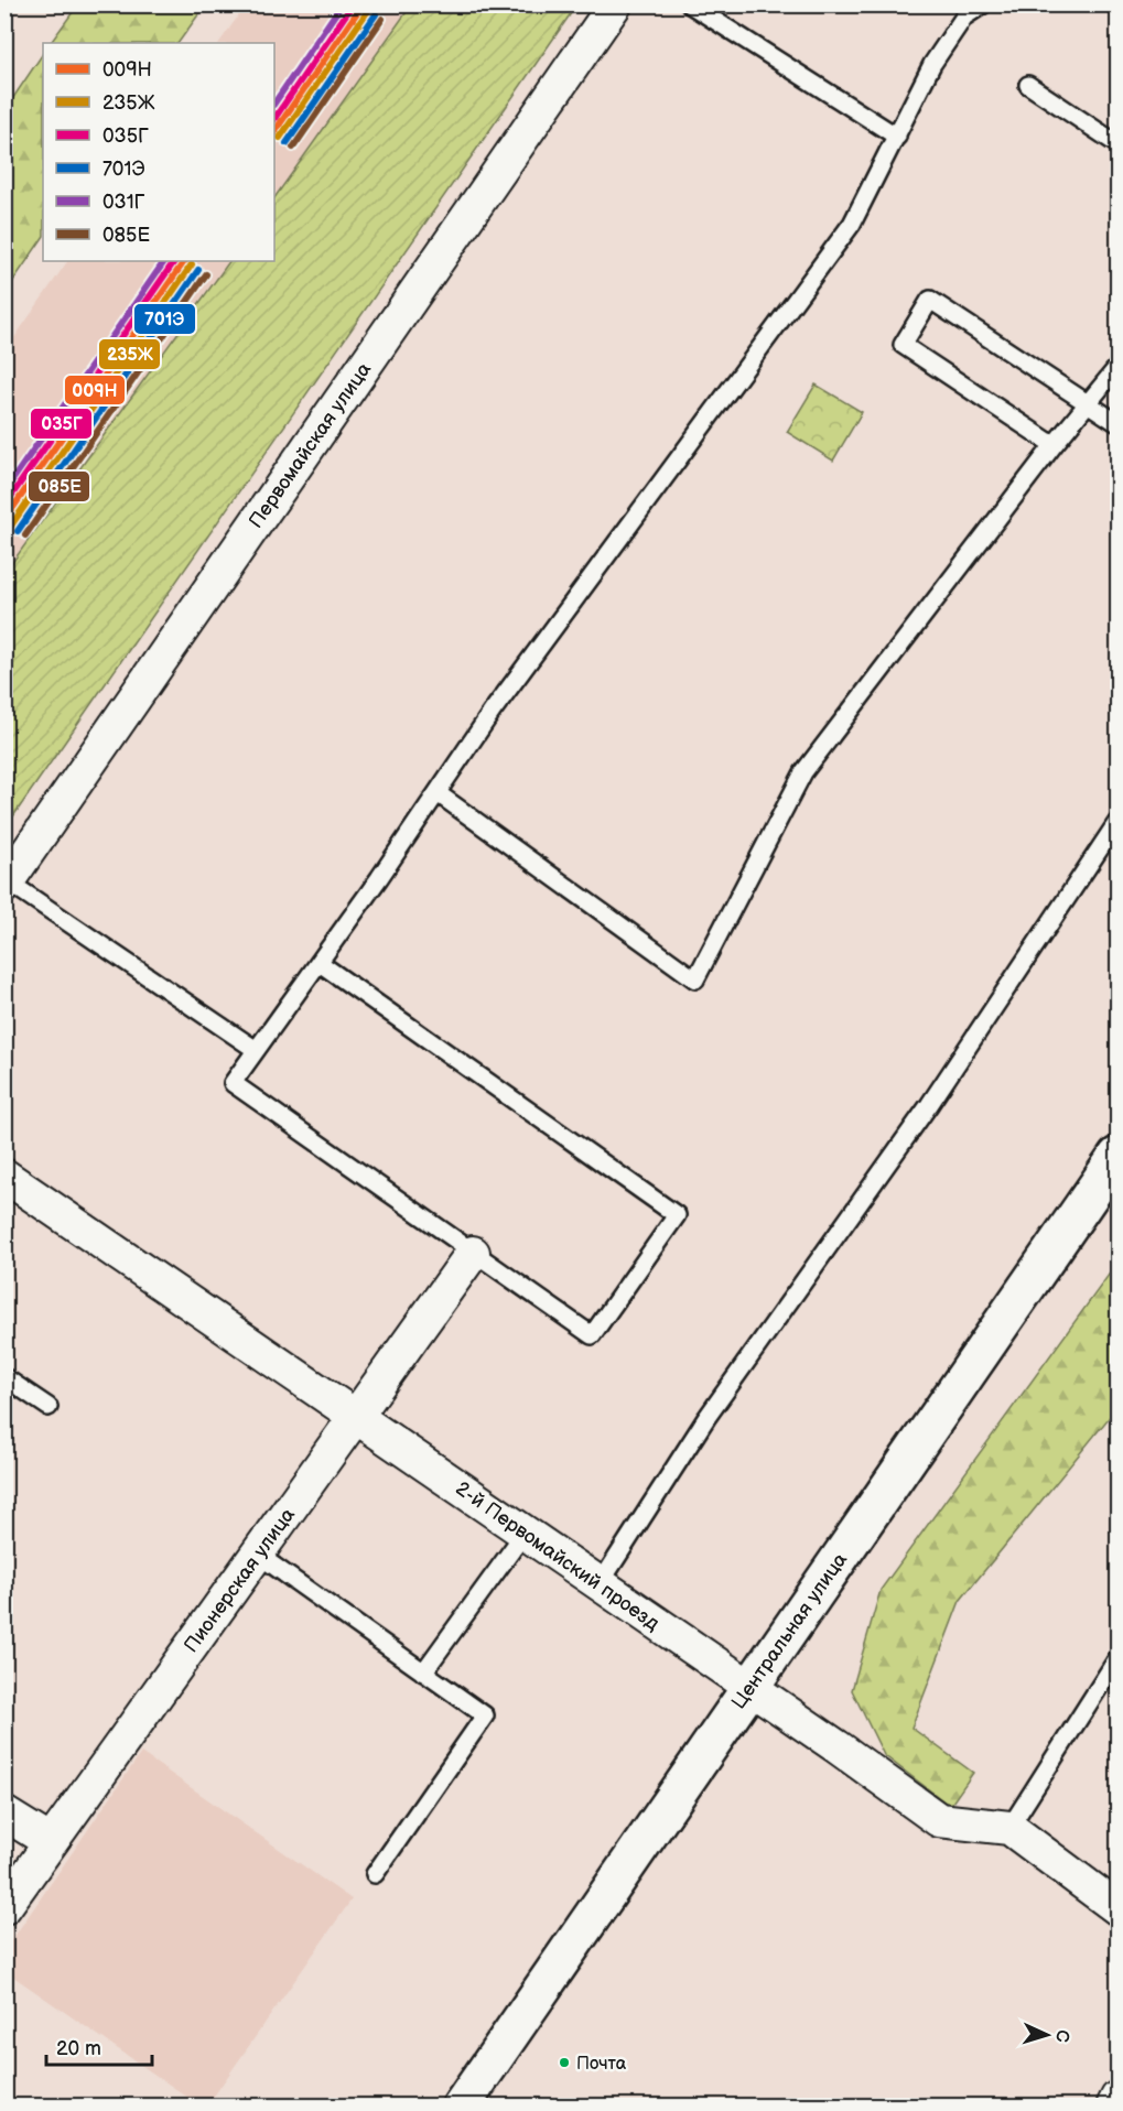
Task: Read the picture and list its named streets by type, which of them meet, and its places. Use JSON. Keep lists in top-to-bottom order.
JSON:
{
  "streets": {
    "main road": ["Центральная улица"],
    "street": ["Первомайская улица", "2-й Первомайский проезд", "Пионерская улица"]
  },
  "crossings": [
    ["2-й Первомайский проезд", "Пионерская улица"],
    ["2-й Первомайский проезд", "Центральная улица"]
  ],
  "places": ["Почта"],
  "lines": [
    "transit line 009Н",
    "transit line 035Г",
    "transit line 031Г",
    "transit line 235Ж",
    "transit line 701Э",
    "transit line 085Е"
  ],
  "legend": [
    "009Н",
    "235Ж",
    "035Г",
    "701Э",
    "031Г",
    "085Е"
  ],
  "scale_bar": "20 m",
  "north": "right"
}
